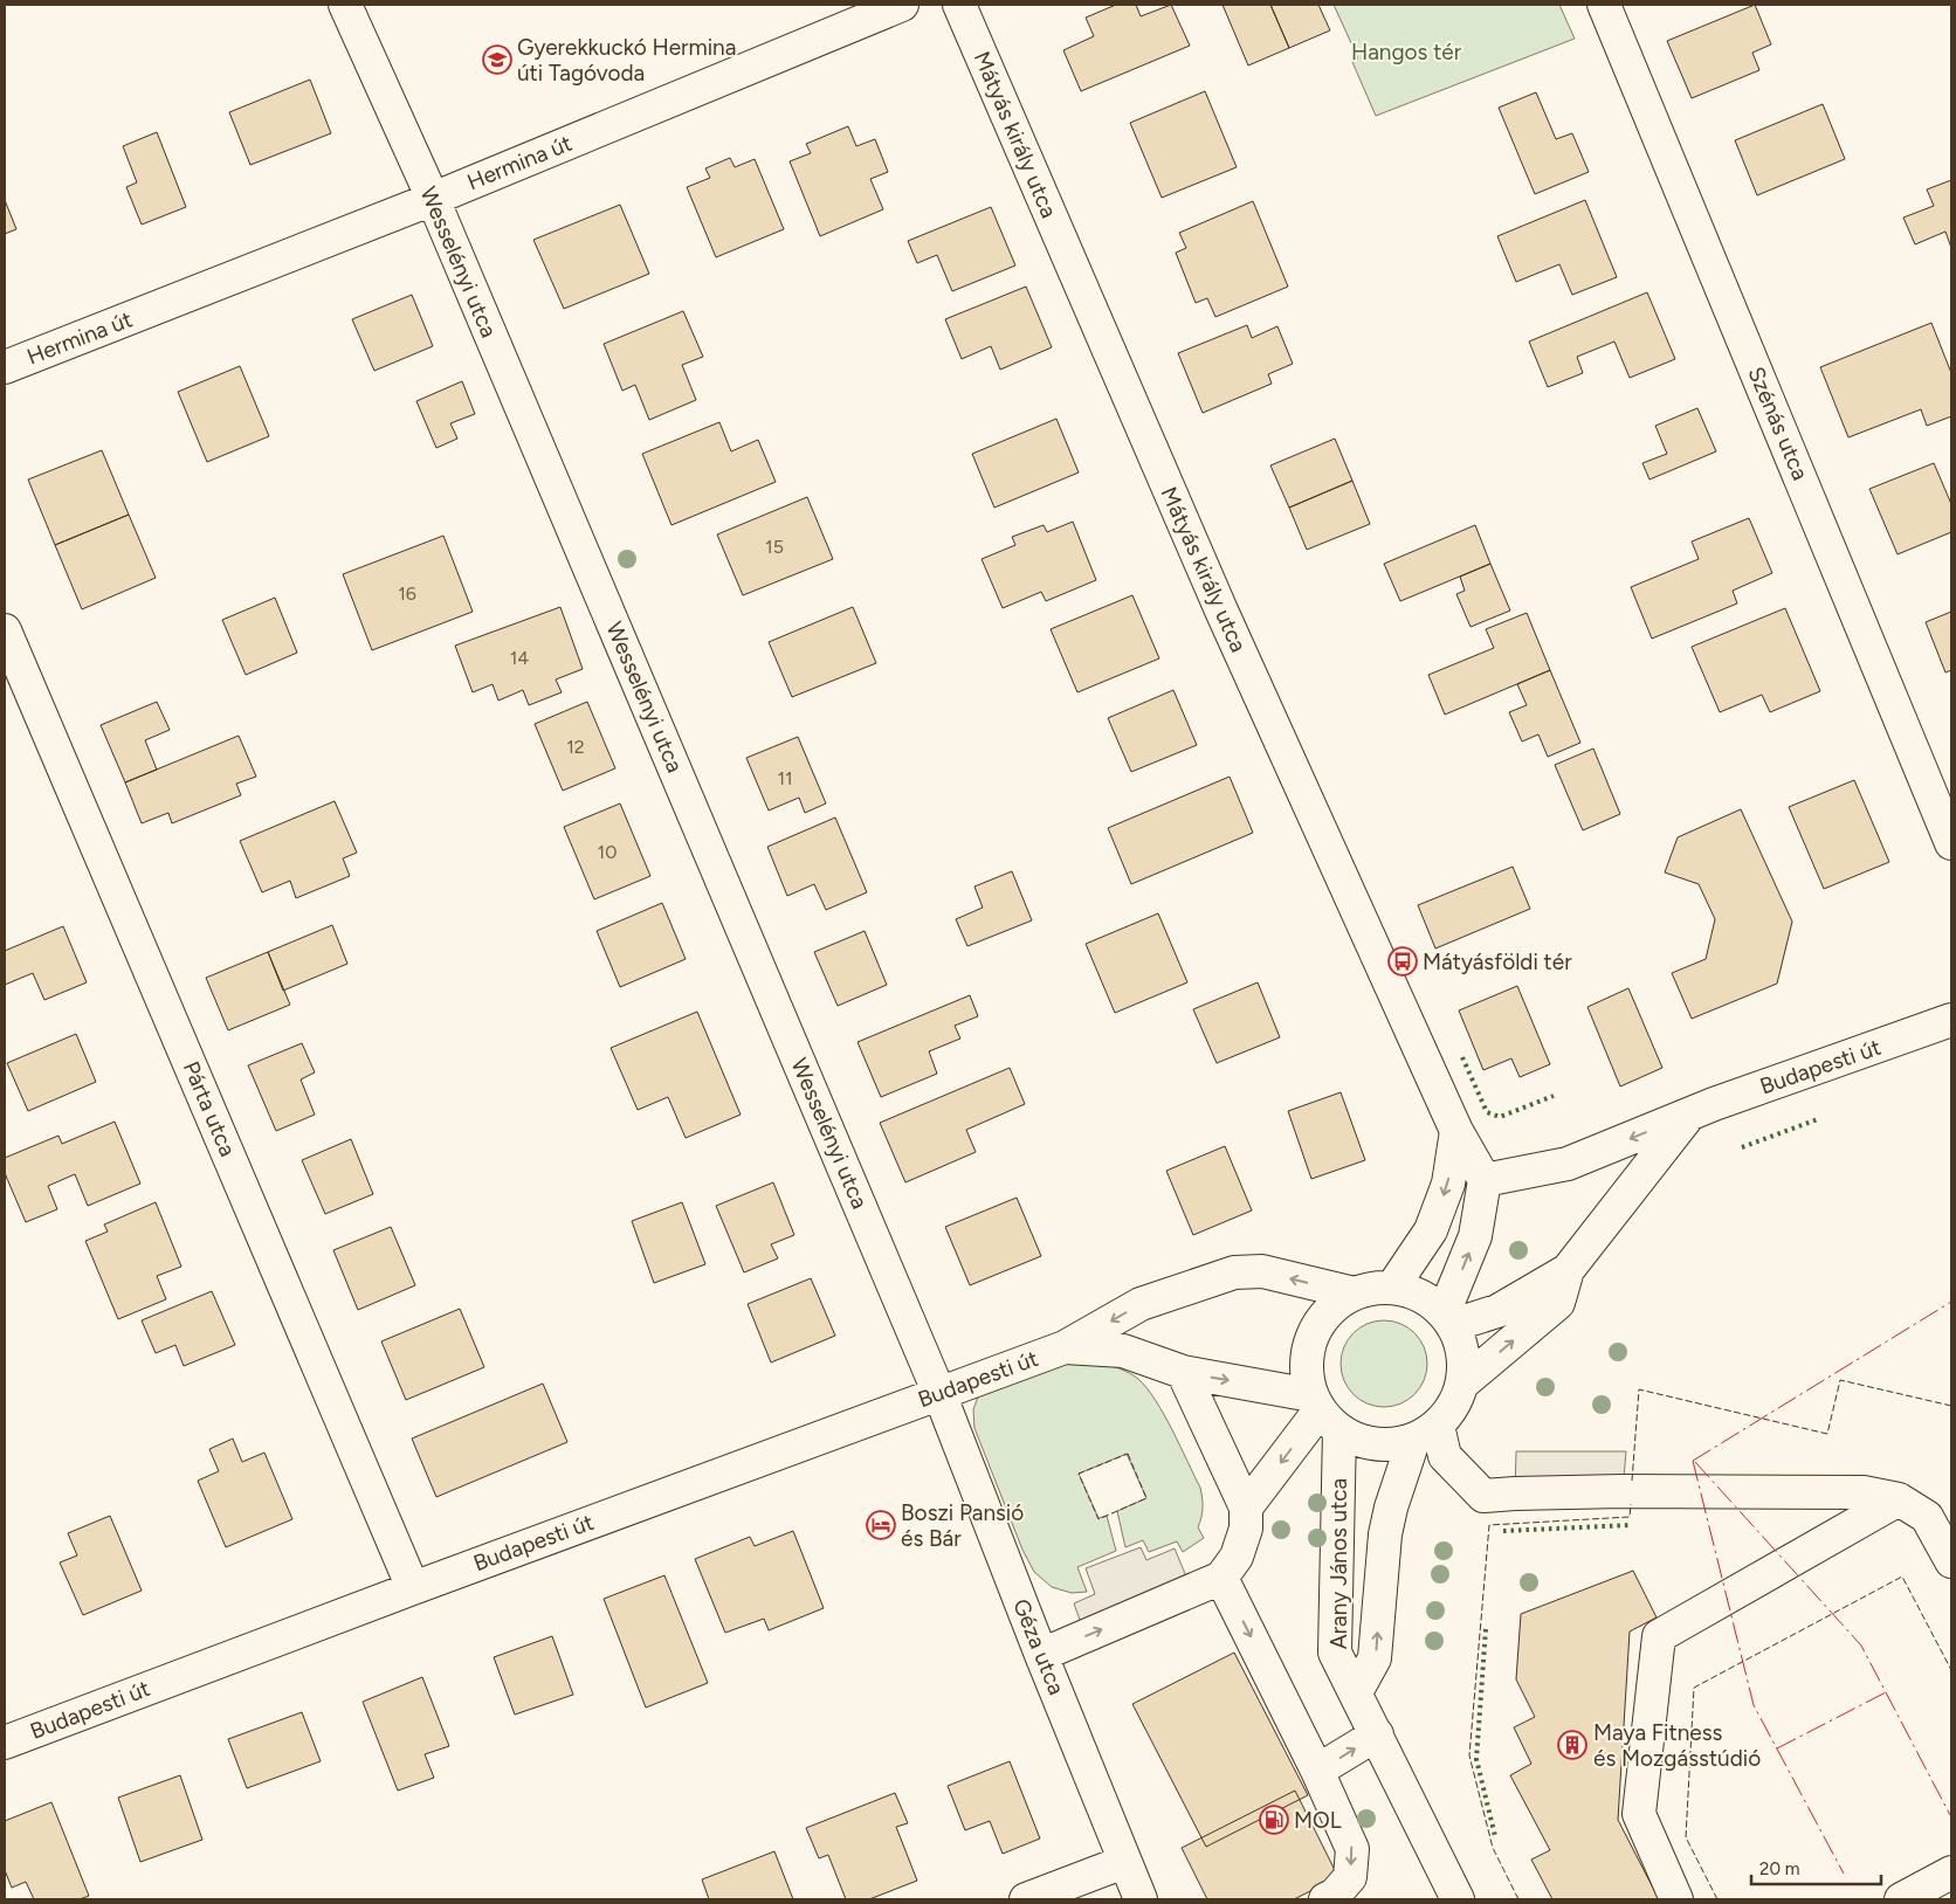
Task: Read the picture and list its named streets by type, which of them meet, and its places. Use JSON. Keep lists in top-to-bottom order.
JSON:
{
  "streets": {
    "street": [
      "Mátyás király utca",
      "Hermina út",
      "Wesselényi utca",
      "Szénás utca",
      "Budapesti út",
      "Párta utca",
      "Arany János utca",
      "Géza utca"
    ]
  },
  "crossings": [
    ["Mátyás király utca", "Budapesti út"],
    ["Hermina út", "Wesselényi utca"],
    ["Wesselényi utca", "Budapesti út"],
    ["Wesselényi utca", "Géza utca"],
    ["Budapesti út", "Párta utca"],
    ["Budapesti út", "Arany János utca"],
    ["Budapesti út", "Géza utca"]
  ],
  "parks": ["Hangos tér"],
  "places": {
    "school or university": ["Gyerekkuckó Hermina úti Tagóvoda"],
    "bus stop": ["Mátyásföldi tér"],
    "hotel": ["Boszi Pansió és Bár"],
    "building": ["Maya Fitness és Mozgásstúdió"],
    "fuel station": ["MOL"]
  },
  "house_numbers": [
    "15",
    "16",
    "14",
    "12",
    "11",
    "10"
  ],
  "scale_bar": "20 m"
}
